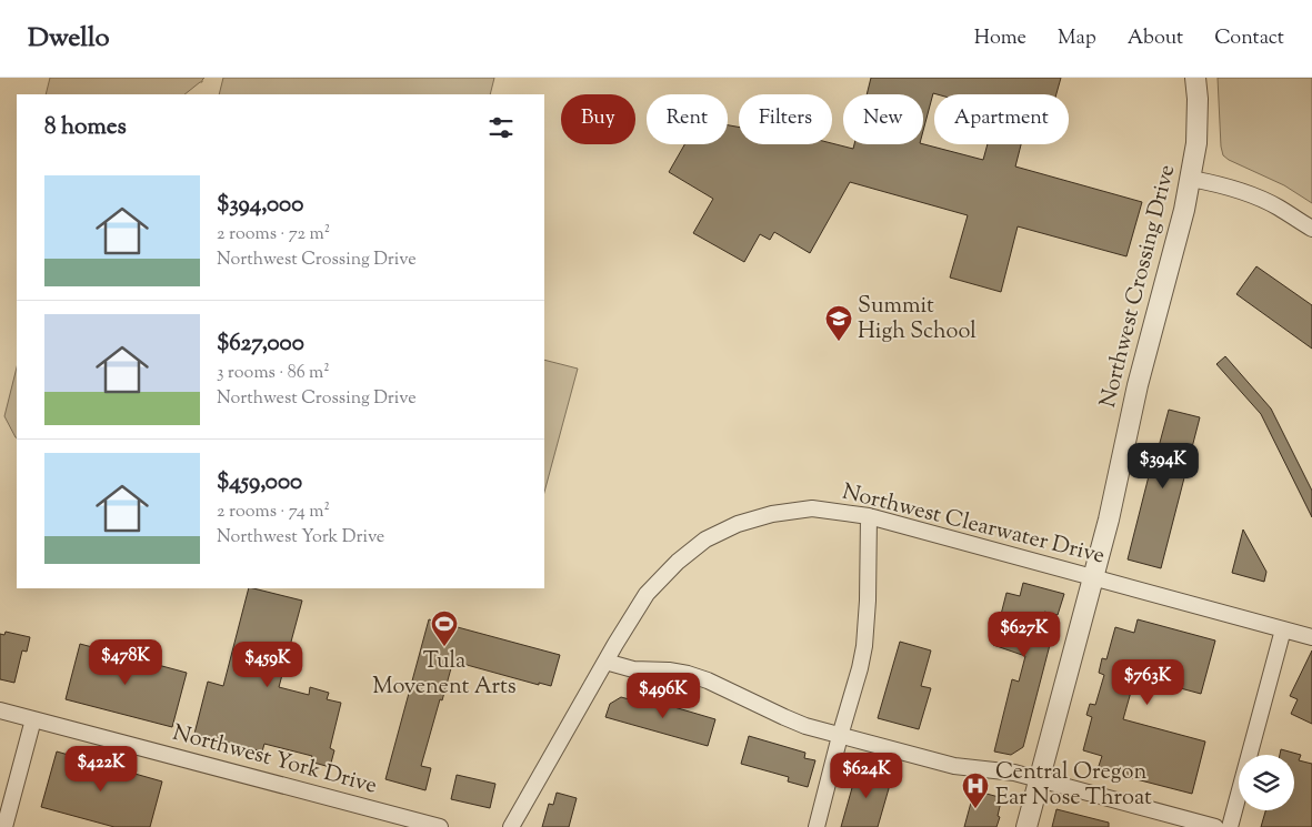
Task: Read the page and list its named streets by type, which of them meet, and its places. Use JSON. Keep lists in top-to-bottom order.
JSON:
{
  "streets": {
    "street": ["Northwest Crossing Drive", "Northwest Clearwater Drive", "Northwest York Drive"]
  },
  "crossings": [
    ["Northwest Crossing Drive", "Northwest Clearwater Drive"]
  ],
  "places": {
    "school or university": ["Summit High School"],
    "sports": ["Tula Movenent Arts"],
    "hospital": ["Central Oregon Ear Nose Throat"]
  },
  "page": {
    "header": "Dwello",
    "nav": [
      "Home",
      "Map",
      "About",
      "Contact"
    ],
    "chip": [
      "Buy",
      "Rent",
      "Filters",
      "New",
      "Apartment"
    ],
    "heading": "8 homes",
    "list": [
      {
        "name": "$394,000",
        "note": "2 rooms · 72 m² · Northwest Crossing Drive"
      },
      {
        "name": "$627,000",
        "note": "3 rooms · 86 m² · Northwest Crossing Drive"
      },
      {
        "name": "$459,000",
        "note": "2 rooms · 74 m² · Northwest York Drive"
      }
    ],
    "price": [
      "$394K",
      "$627K",
      "$478K",
      "$459K",
      "$763K",
      "$496K",
      "$422K",
      "$624K"
    ]
  }
}
